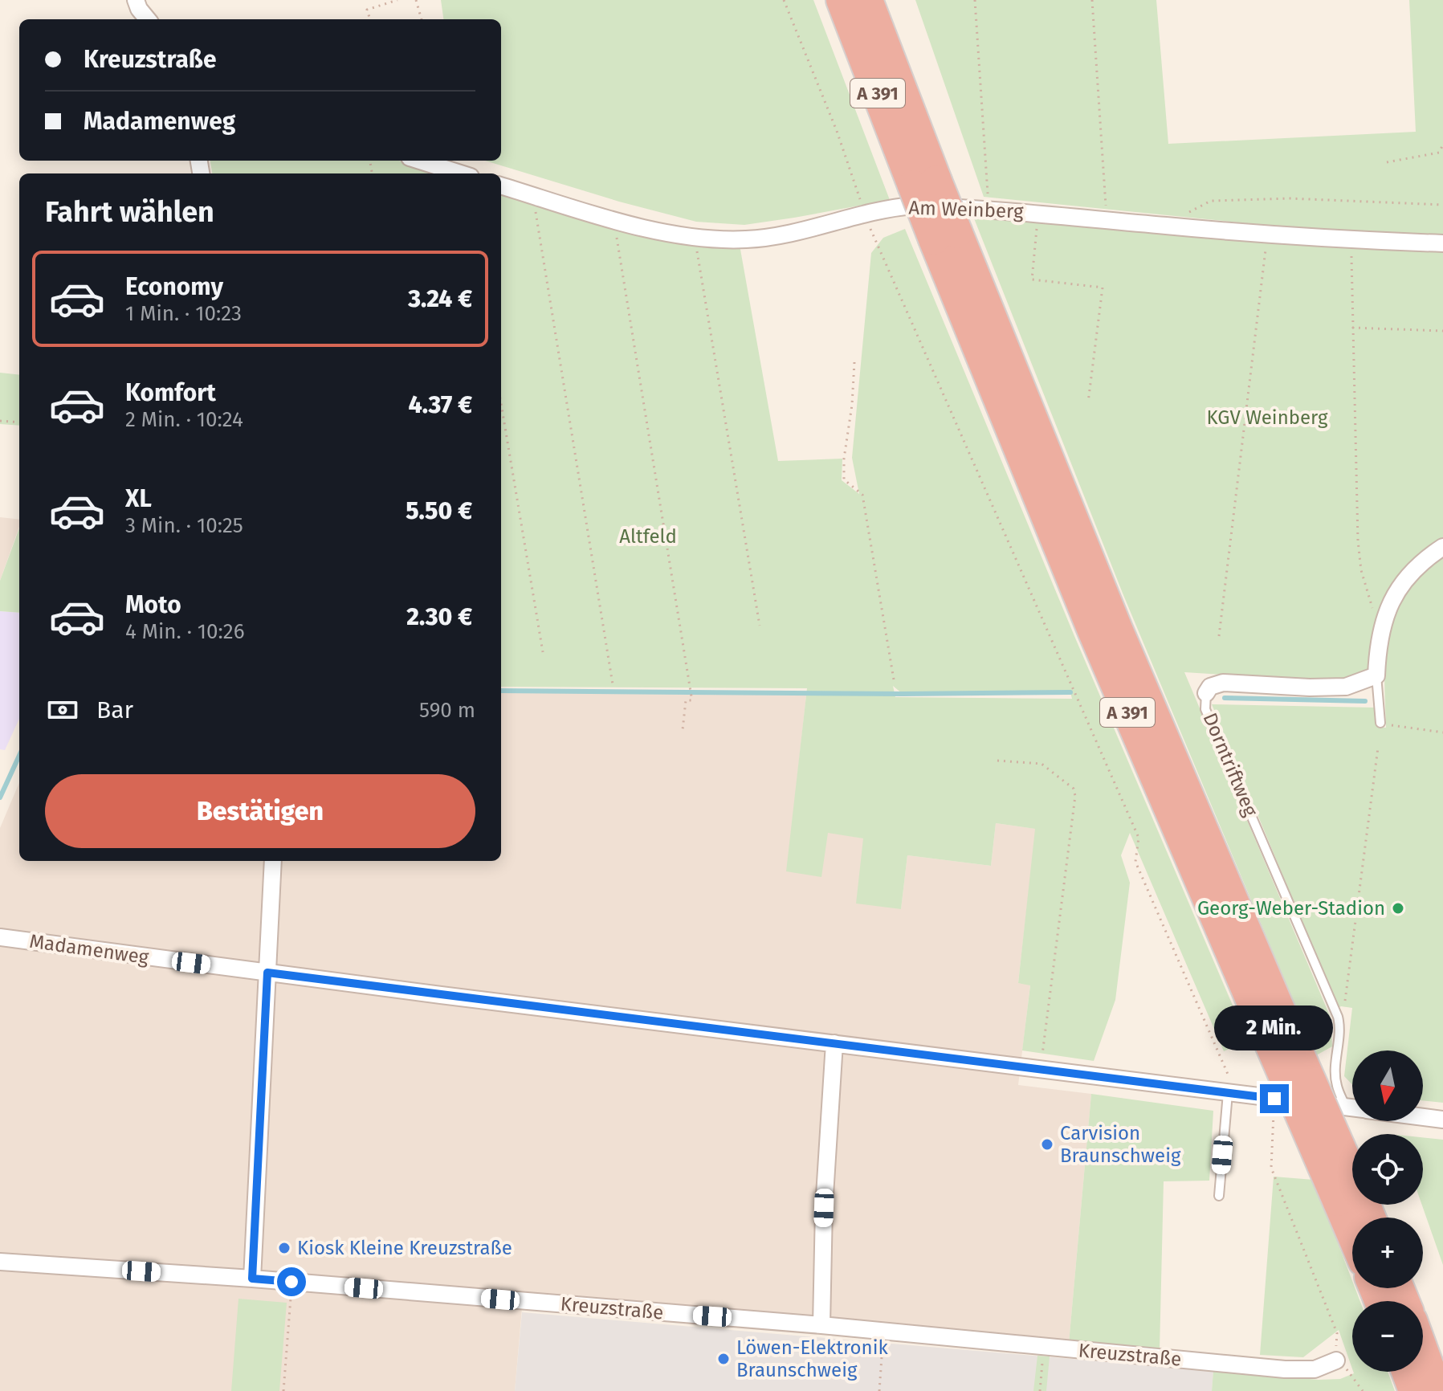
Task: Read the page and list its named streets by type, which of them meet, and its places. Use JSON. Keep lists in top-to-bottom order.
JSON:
{
  "streets": {
    "highway": ["A 391"],
    "street": [
      "Am Weinberg",
      "Dorntriftweg",
      "Madamenweg",
      "Kreuzstraße"
    ]
  },
  "crossings": [
    ["Dorntriftweg", "Madamenweg"]
  ],
  "parks": ["KGV Weinberg", "Altfeld"],
  "places": [
    "Georg-Weber-Stadion",
    "Carvision Braunschweig",
    "Kiosk Kleine Kreuzstraße",
    "Löwen-Elektronik Braunschweig"
  ],
  "north": "bottom",
  "page": {
    "banner": ["Kreuzstraße", "Madamenweg"],
    "heading": "Fahrt wählen",
    "list": [
      {
        "name": "Economy",
        "note": "1 Min. · 10:23",
        "value": "3.24 €"
      },
      {
        "name": "Komfort",
        "note": "2 Min. · 10:24",
        "value": "4.37 €"
      },
      {
        "name": "XL",
        "note": "3 Min. · 10:25",
        "value": "5.50 €"
      },
      {
        "name": "Moto",
        "note": "4 Min. · 10:26",
        "value": "2.30 €"
      }
    ],
    "pay": ["Bar", "590 m"],
    "buttons": "Bestätigen",
    "bubble": "2 Min.",
    "map_buttons": ["+", "−"]
  }
}
